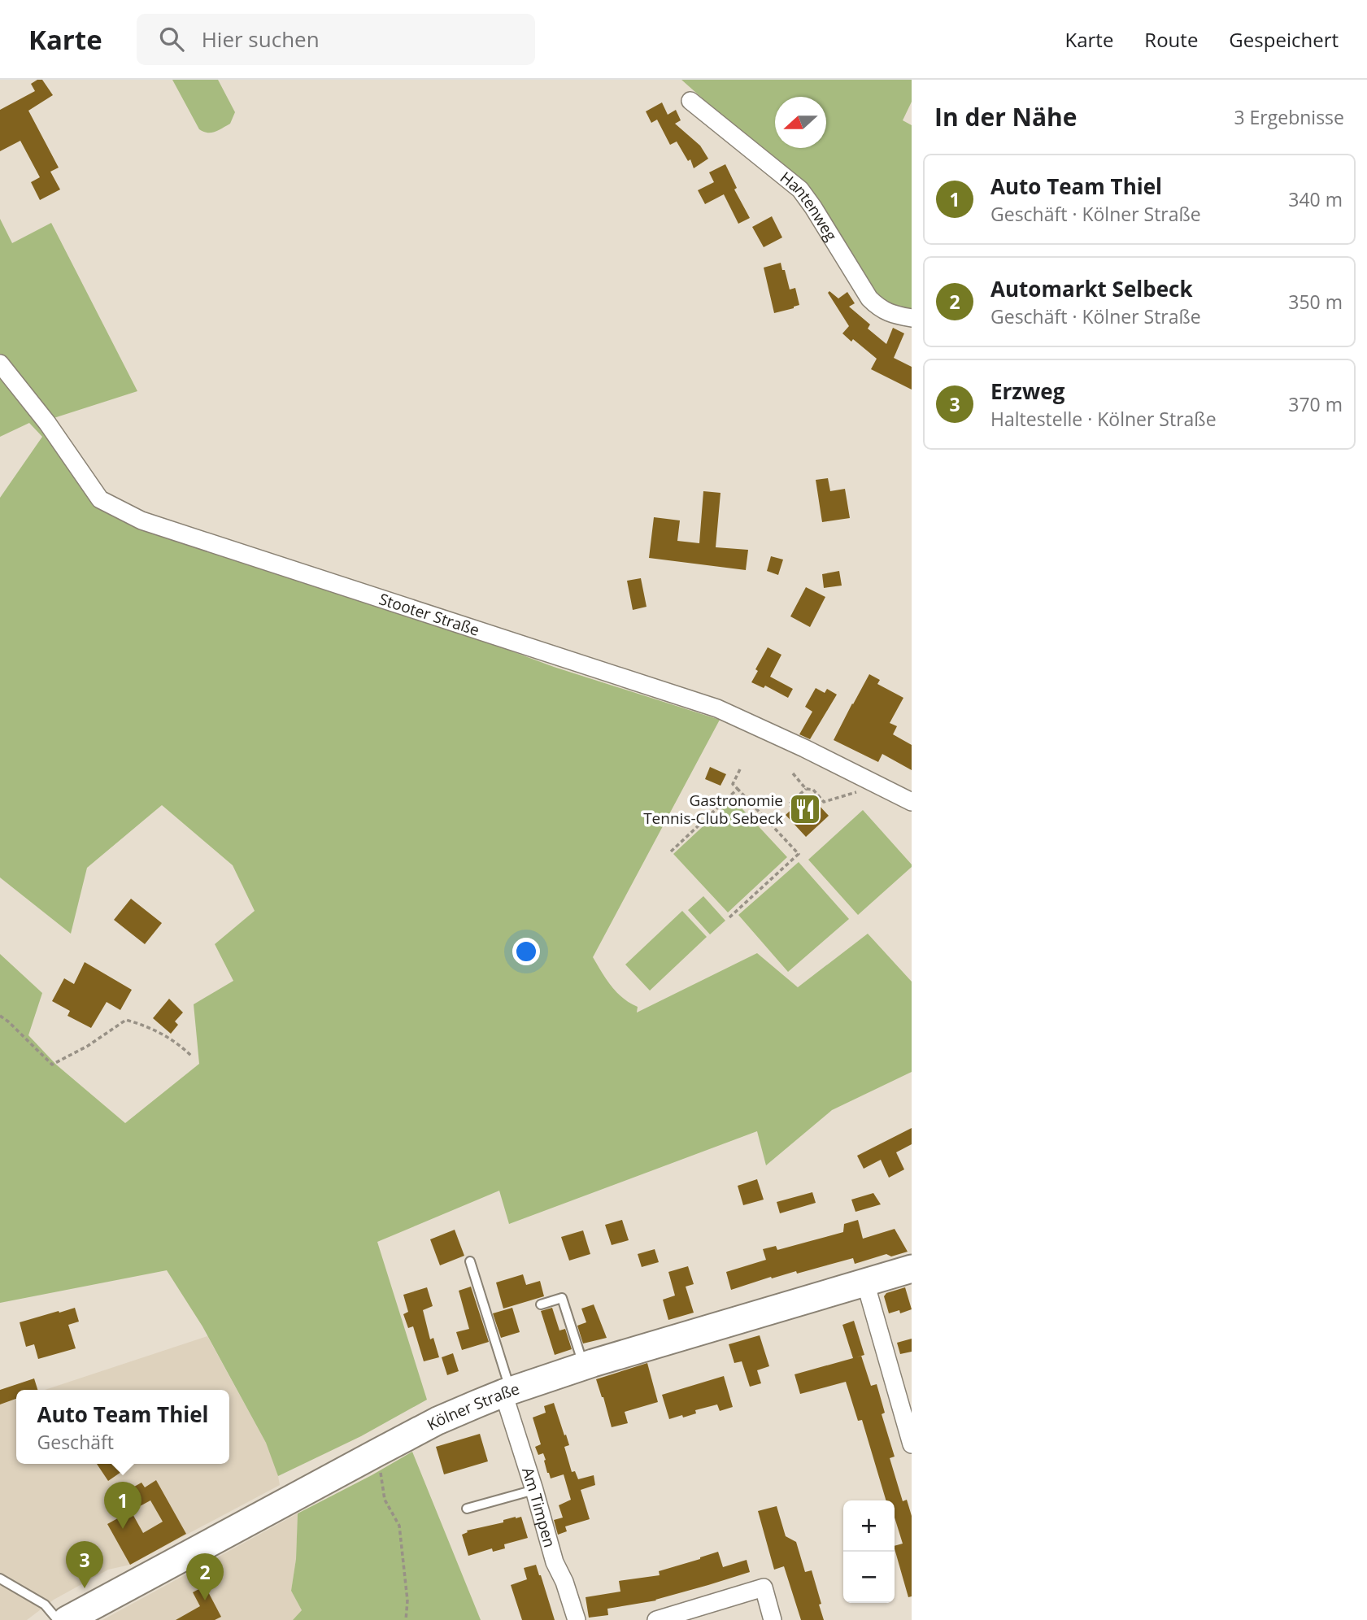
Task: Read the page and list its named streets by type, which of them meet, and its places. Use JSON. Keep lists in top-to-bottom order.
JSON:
{
  "streets": {
    "main road": ["Kölner Straße"],
    "street": ["Hantenweg", "Stooter Straße", "Am Timpen"]
  },
  "crossings": [
    ["Kölner Straße", "Am Timpen"]
  ],
  "places": {
    "restaurant": ["Gastronomie Tennis-Club Sebeck"]
  },
  "north": "left",
  "page": {
    "header": "Karte",
    "search": "Hier suchen",
    "nav": ["Karte", "Route", "Gespeichert"],
    "heading": ["In der Nähe", "3 Ergebnisse"],
    "list": [
      {
        "mark": "1",
        "name": "Auto Team Thiel",
        "note": "Geschäft · Kölner Straße",
        "value": "340 m"
      },
      {
        "mark": "2",
        "name": "Automarkt Selbeck",
        "note": "Geschäft · Kölner Straße",
        "value": "350 m"
      },
      {
        "mark": "3",
        "name": "Erzweg",
        "note": "Haltestelle · Kölner Straße",
        "value": "370 m"
      }
    ],
    "popup": ["Auto Team Thiel", "Geschäft"],
    "pins": ["1", "3", "2"],
    "map_buttons": ["+", "−"]
  }
}
